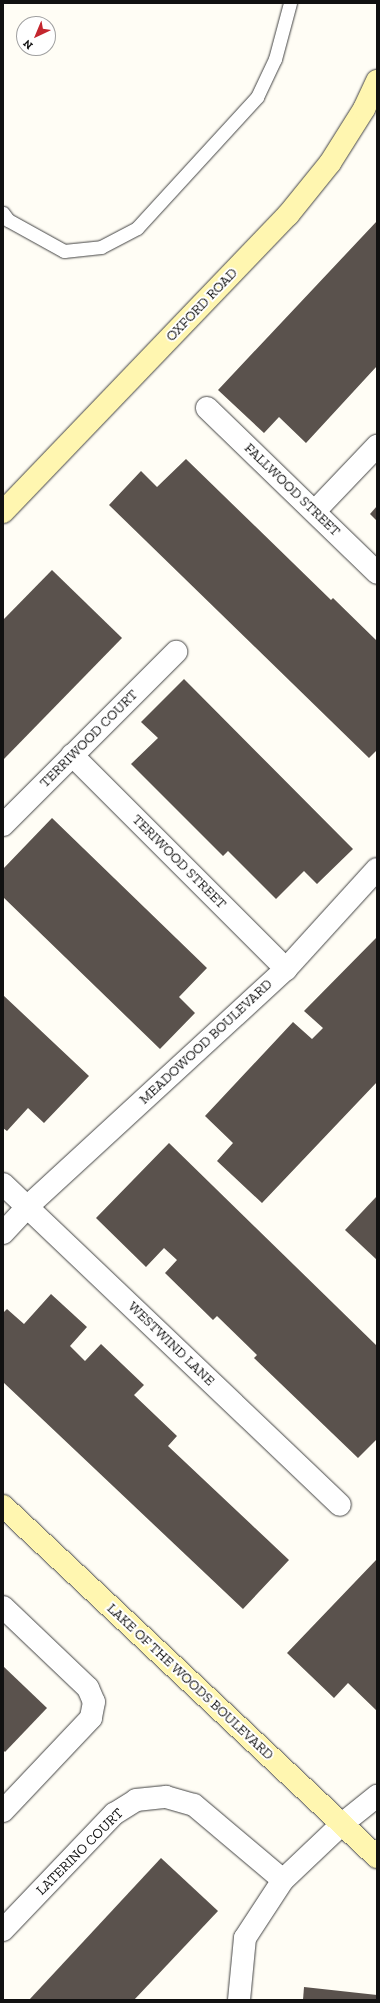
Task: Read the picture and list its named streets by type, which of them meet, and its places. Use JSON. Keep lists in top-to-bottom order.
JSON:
{
  "streets": {
    "street": [
      "OXFORD ROAD",
      "FALLWOOD STREET",
      "TERRIWOOD COURT",
      "TERIWOOD STREET",
      "MEADOWOOD BOULEVARD",
      "WESTWIND LANE",
      "LAKE OF THE WOODS BOULEVARD",
      "LATERINO COURT"
    ]
  },
  "crossings": [
    ["TERRIWOOD COURT", "TERIWOOD STREET"],
    ["TERIWOOD STREET", "MEADOWOOD BOULEVARD"],
    ["MEADOWOOD BOULEVARD", "WESTWIND LANE"]
  ],
  "north": "bottom left"
}
